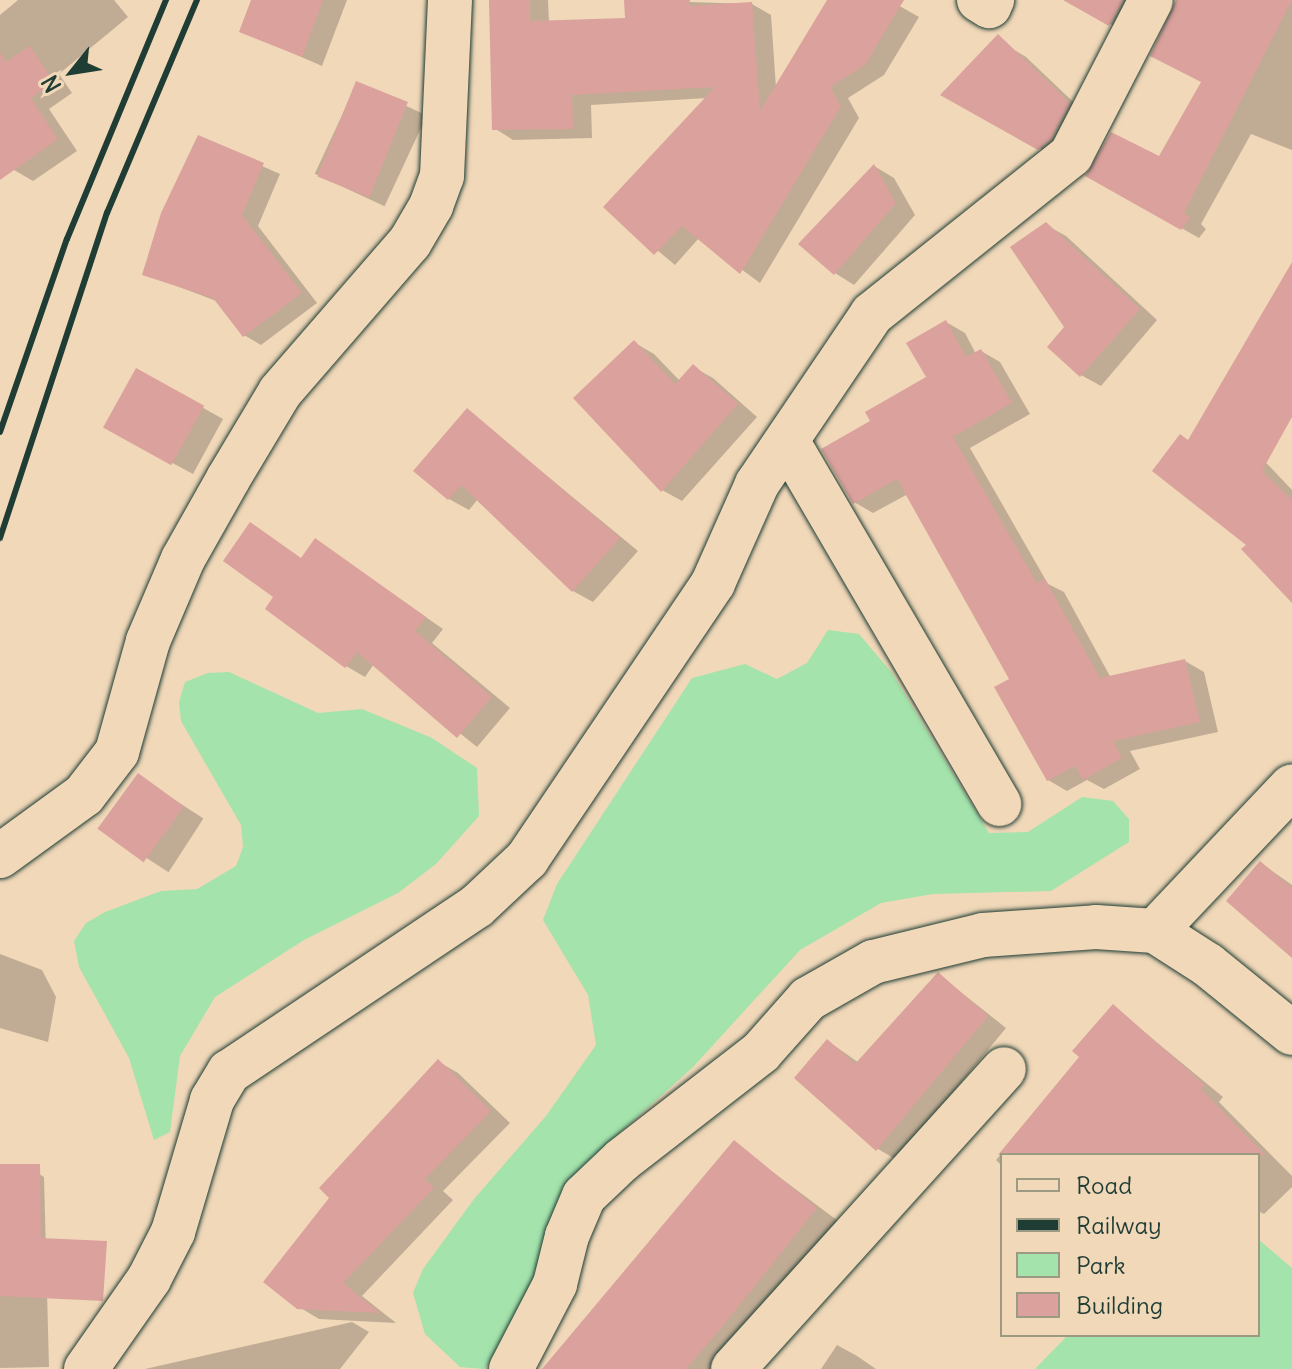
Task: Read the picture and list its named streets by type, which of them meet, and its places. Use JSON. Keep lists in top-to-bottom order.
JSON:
{
  "legend": [
    "Road",
    "Railway",
    "Park",
    "Building"
  ],
  "north": "bottom left"
}
